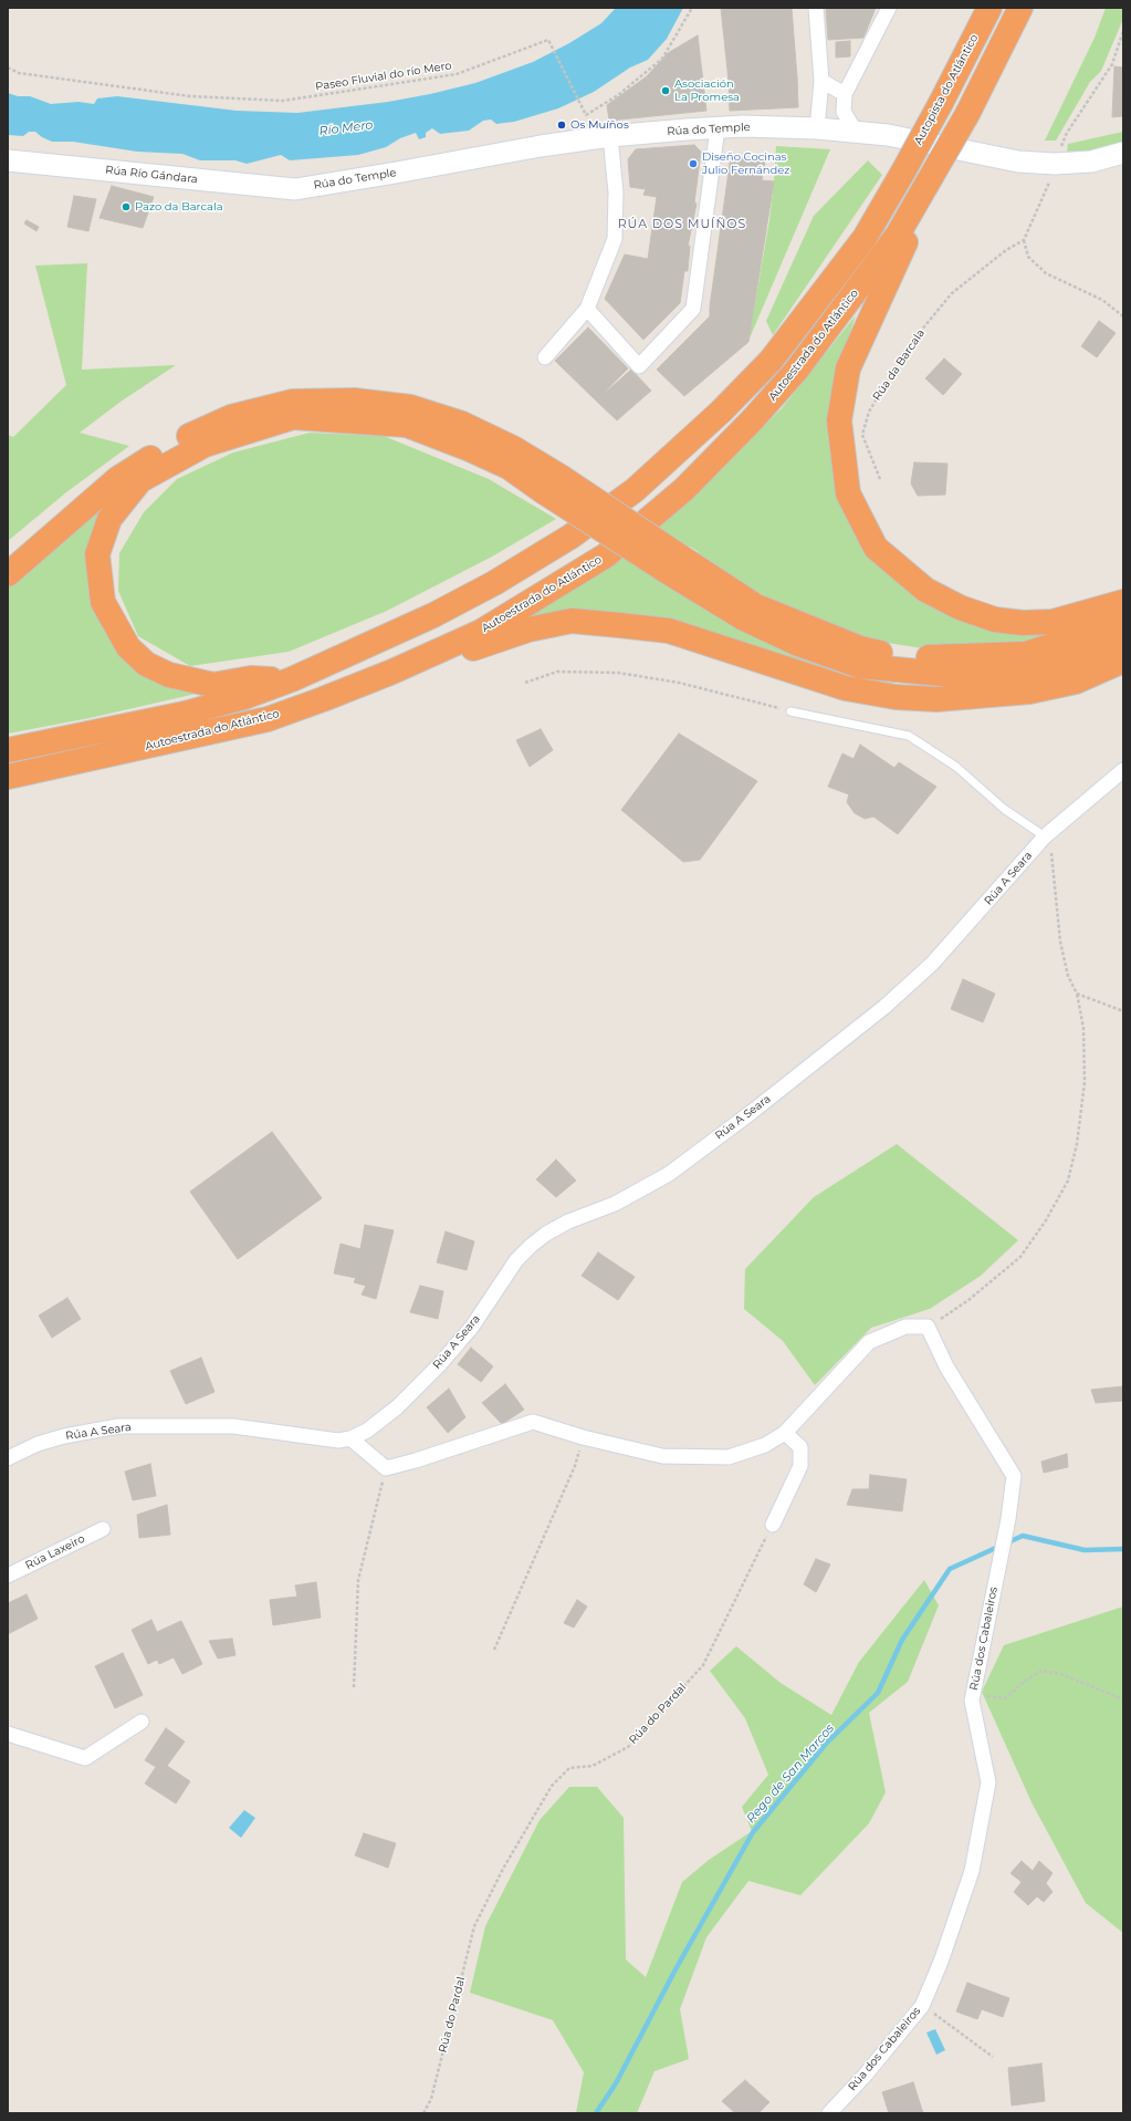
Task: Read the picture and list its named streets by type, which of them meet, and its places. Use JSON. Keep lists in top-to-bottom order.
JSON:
{
  "streets": {
    "highway": ["Autopista do Atlántico", "Autoestrada do Atlántico"],
    "main road": ["Rúa do Temple", "Rúa Río Gándara"],
    "street": ["Rúa A Seara", "Rúa Laxeiro", "Rúa dos Cabaleiros"],
    "path": ["Paseo Fluvial do río Mero", "Rúa da Barcala", "Rúa do Pardal"]
  },
  "crossings": [
    ["Autopista do Atlántico", "Autoestrada do Atlántico"],
    ["Rúa do Temple", "Rúa Río Gándara"]
  ],
  "districts": ["RÚA DOS MUÍÑOS"],
  "water": ["Río Mero", "Rego de San Marcos"],
  "places": [
    "Asociación La Promesa",
    "Os Muíños",
    "Diseño Cocinas Julio Fernández",
    "Pazo da Barcala"
  ]
}
